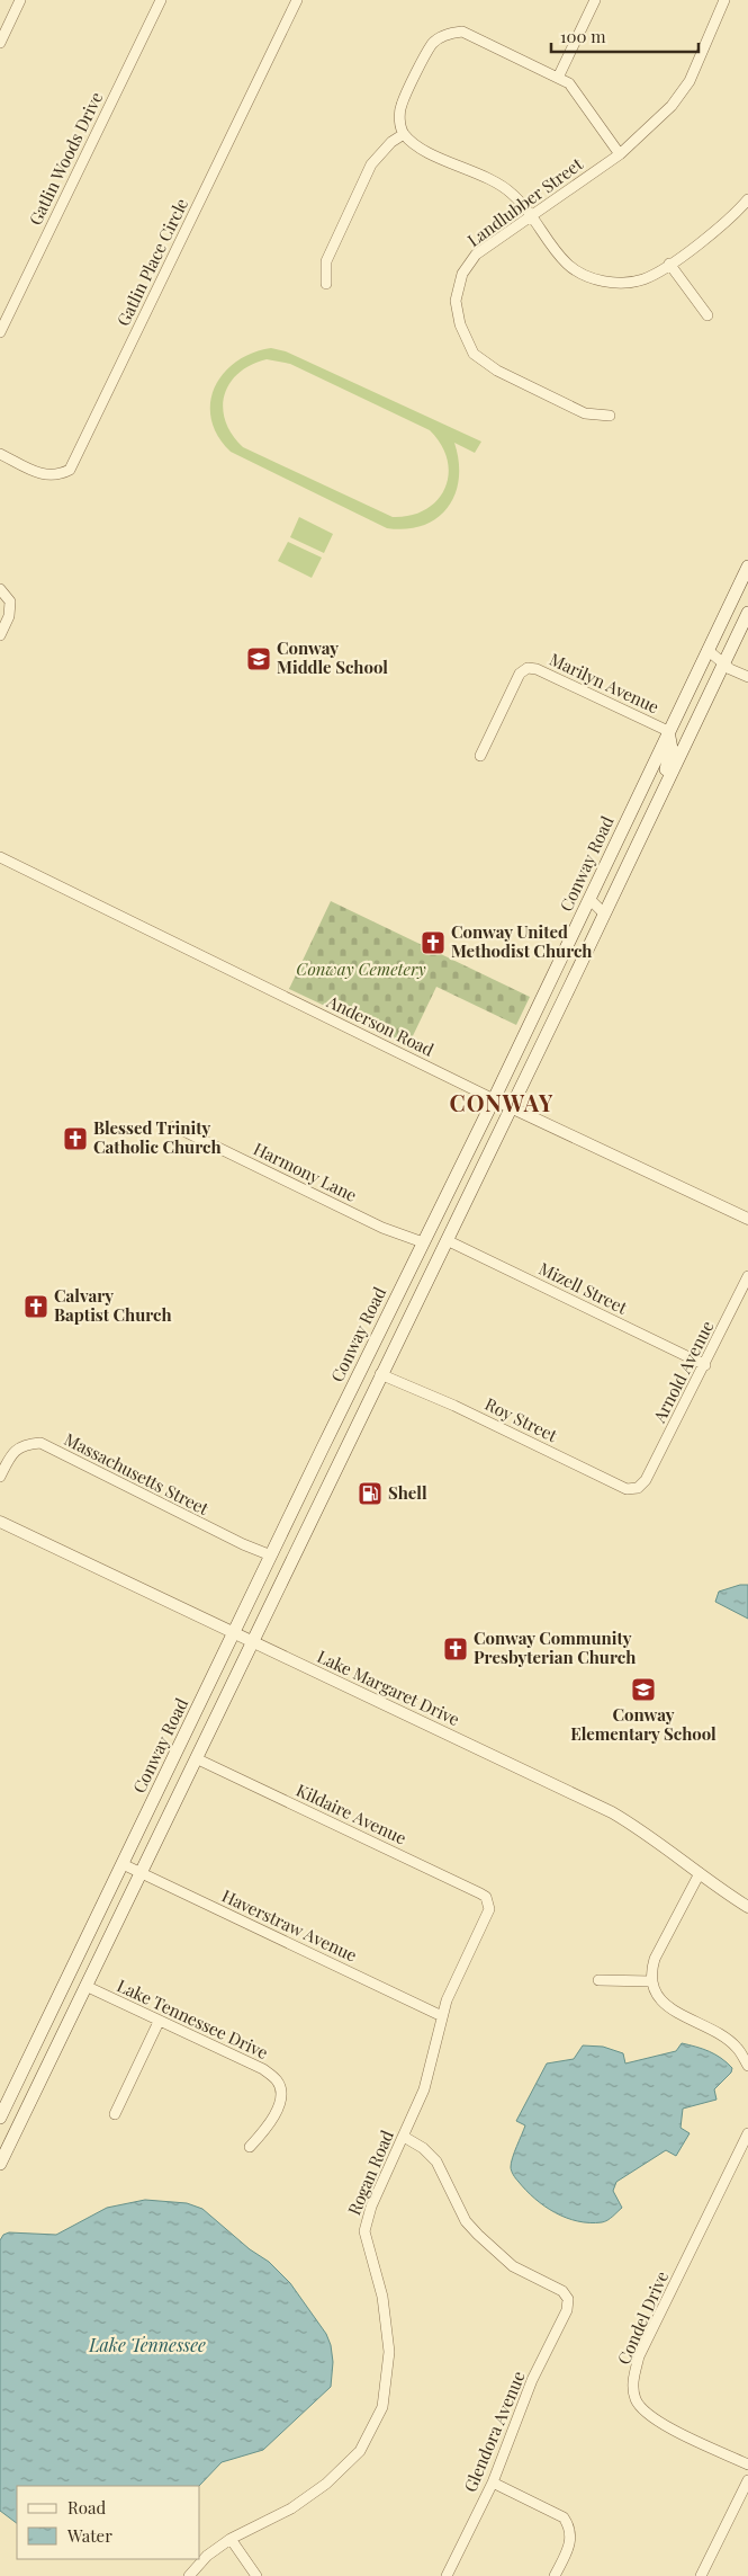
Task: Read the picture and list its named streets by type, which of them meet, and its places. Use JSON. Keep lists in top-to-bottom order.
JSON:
{
  "streets": {
    "main road": ["Conway Road"],
    "street": [
      "Gatlin Woods Drive",
      "Landlubber Street",
      "Gatlin Place Circle",
      "Marilyn Avenue",
      "Anderson Road",
      "Harmony Lane",
      "Mizell Street",
      "Arnold Avenue",
      "Roy Street",
      "Massachusetts Street",
      "Lake Margaret Drive",
      "Kildaire Avenue",
      "Haverstraw Avenue",
      "Lake Tennessee Drive",
      "Rogan Road",
      "Condel Drive",
      "Glendora Avenue"
    ]
  },
  "crossings": [
    ["Marilyn Avenue", "Conway Road"],
    ["Conway Road", "Anderson Road"],
    ["Conway Road", "Harmony Lane"],
    ["Conway Road", "Massachusetts Street"],
    ["Conway Road", "Lake Margaret Drive"],
    ["Conway Road", "Haverstraw Avenue"],
    ["Mizell Street", "Arnold Avenue"],
    ["Arnold Avenue", "Roy Street"],
    ["Kildaire Avenue", "Rogan Road"],
    ["Haverstraw Avenue", "Rogan Road"],
    ["Rogan Road", "Glendora Avenue"]
  ],
  "districts": ["CONWAY"],
  "water": ["Lake Tennessee"],
  "parks": ["Conway Cemetery"],
  "places": {
    "school or university": ["Conway Middle School", "Conway Elementary School"],
    "church": [
      "Conway United Methodist Church",
      "Blessed Trinity Catholic Church",
      "Calvary Baptist Church",
      "Conway Community Presbyterian Church"
    ],
    "fuel station": ["Shell"]
  },
  "legend": ["Road", "Water"],
  "scale_bar": "100 m"
}
